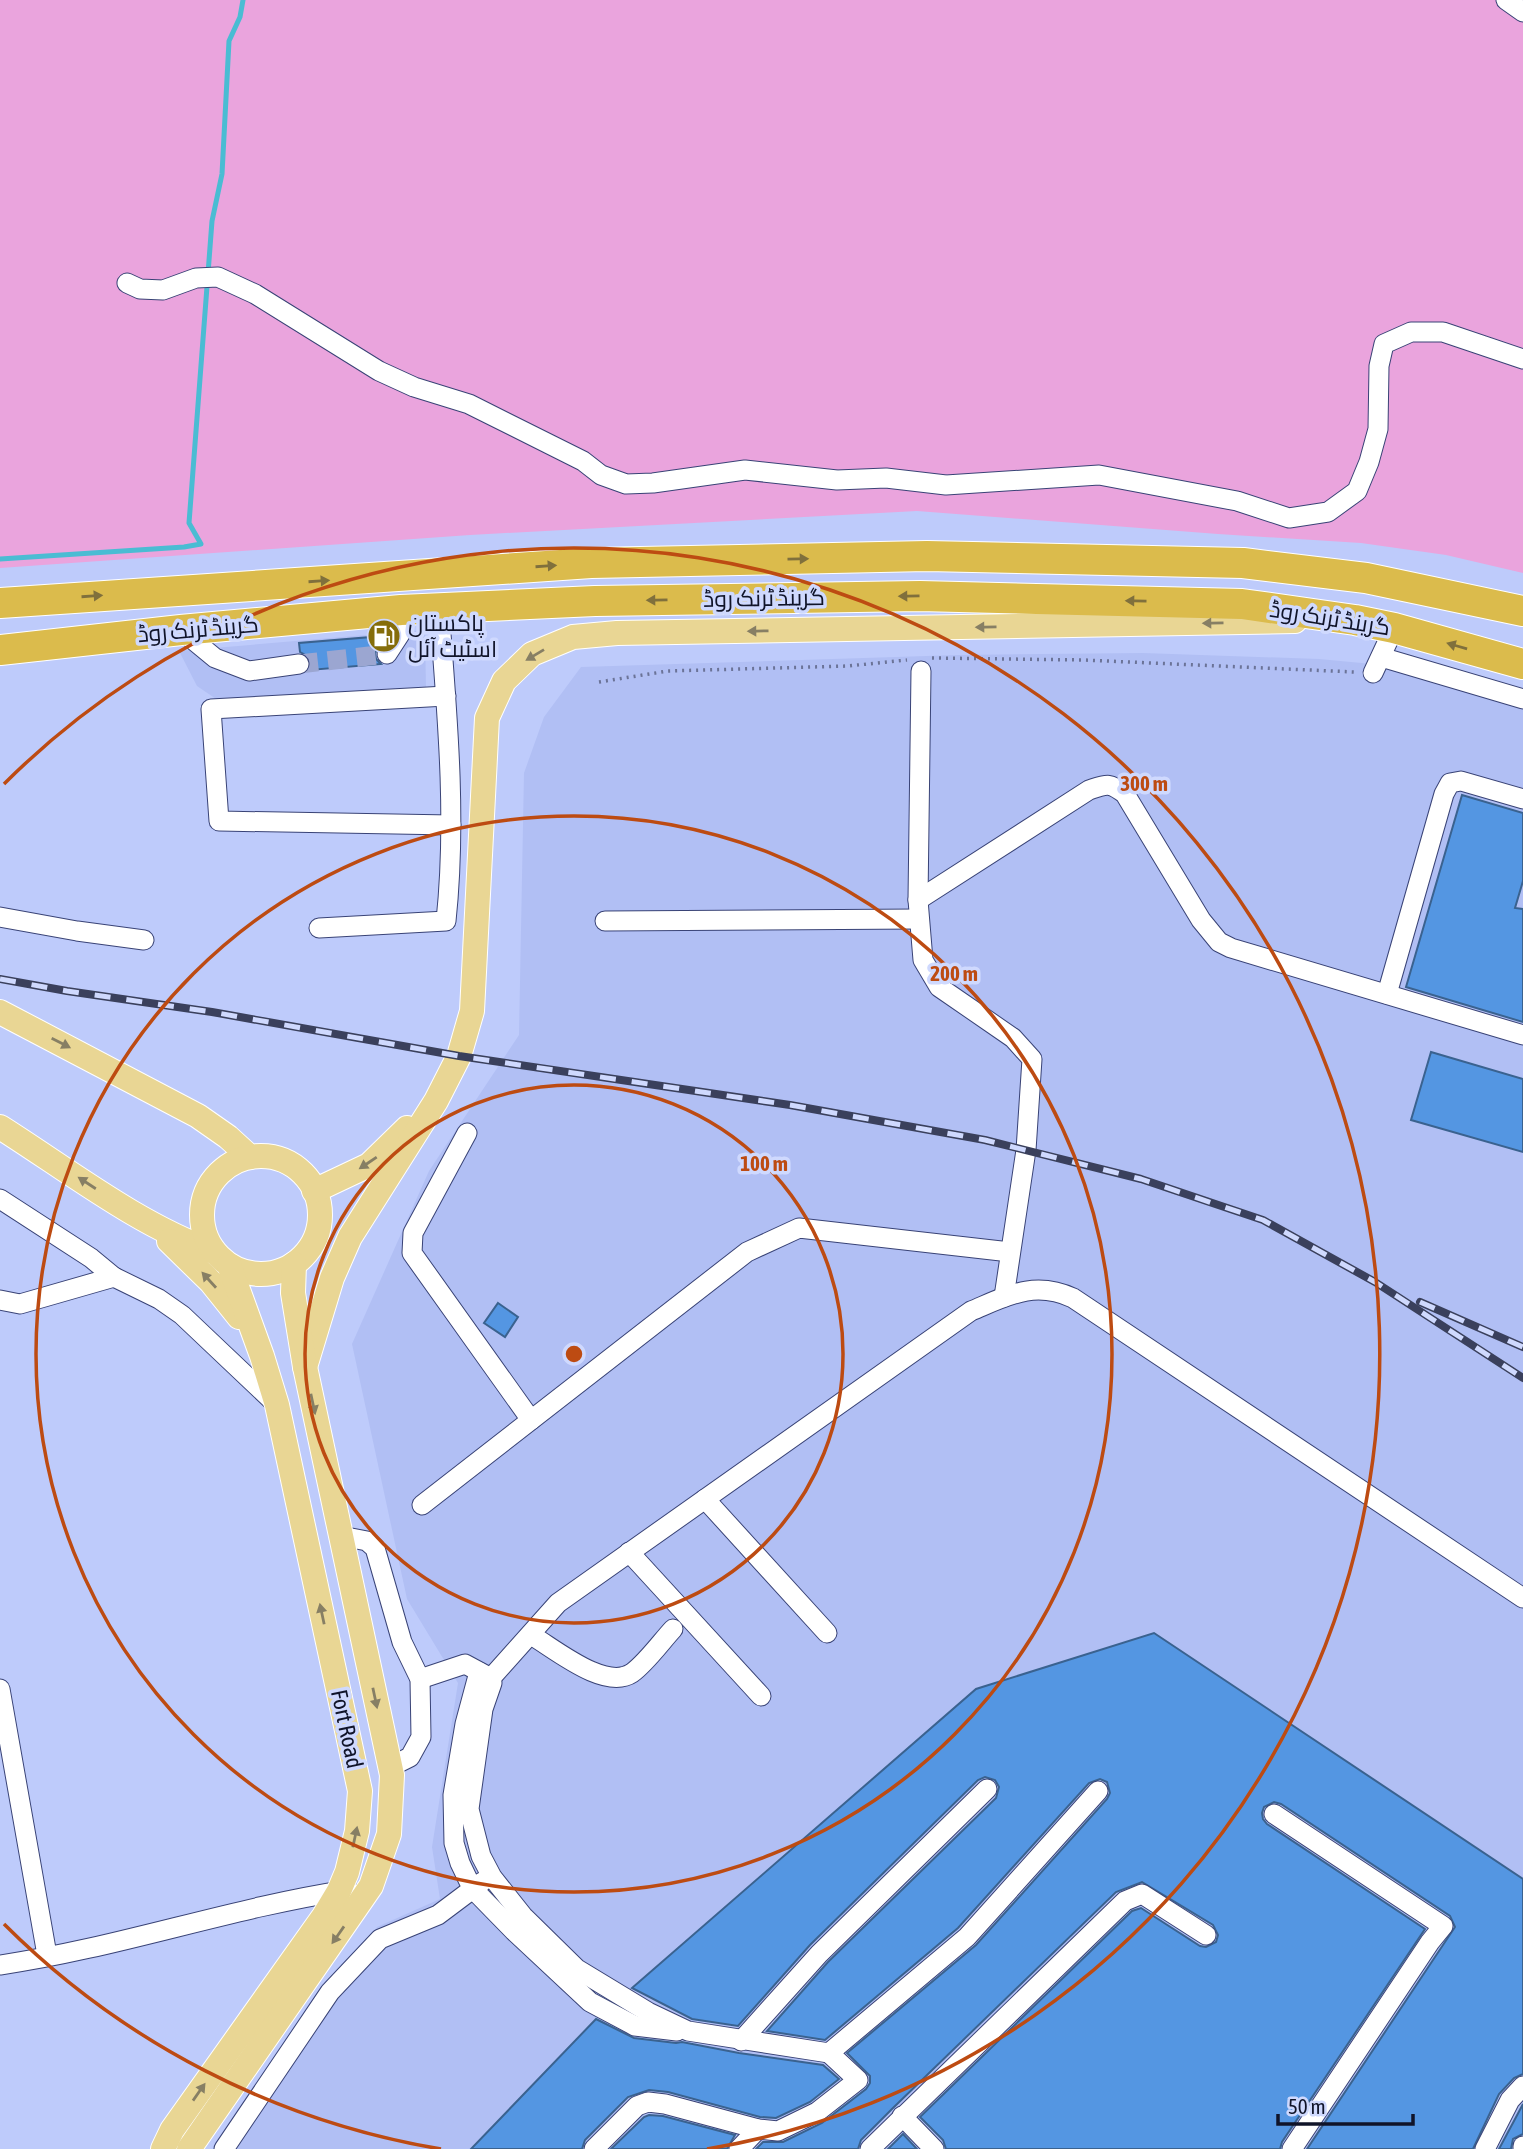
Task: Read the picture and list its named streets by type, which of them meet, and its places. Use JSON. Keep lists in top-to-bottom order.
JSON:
{
  "streets": {
    "highway": ["گرینڈ ٹرنک روڈ"],
    "main road": ["Fort Road"]
  },
  "places": {
    "fuel station": ["پاکستان اسٹیٹ آئل"]
  },
  "scale_bar": "50 m",
  "rings": ["300 m", "200 m", "100 m"]
}
